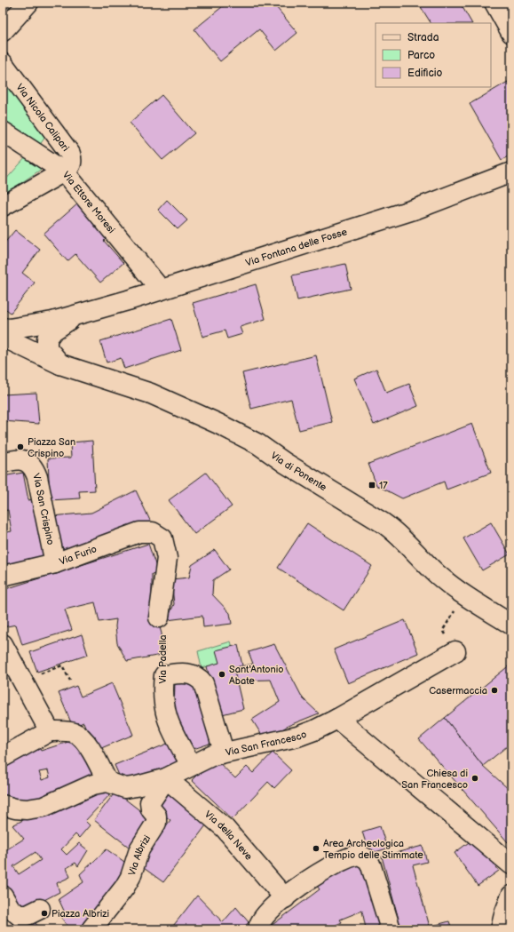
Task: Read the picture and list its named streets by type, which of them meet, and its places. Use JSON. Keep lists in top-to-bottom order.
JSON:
{
  "streets": {
    "street": [
      "Via Nicola Calipari",
      "Via Ettore Moresi",
      "Via Fontana delle Fosse",
      "Via di Ponente",
      "Via San Crispino",
      "Via Furio",
      "Via Padella",
      "Via San Francesco",
      "Via della Neve",
      "Via Albrizi"
    ]
  },
  "crossings": [
    ["Via Nicola Calipari", "Via Ettore Moresi"],
    ["Via Ettore Moresi", "Via Fontana delle Fosse"],
    ["Via Fontana delle Fosse", "Via di Ponente"],
    ["Via San Crispino", "Via Furio"],
    ["Via Furio", "Via Padella"],
    ["Via Padella", "Via San Francesco"],
    ["Via San Francesco", "Via della Neve"],
    ["Via San Francesco", "Via Albrizi"],
    ["Via della Neve", "Via Albrizi"]
  ],
  "places": {
    "other": [
      "Piazza San Crispino",
      "Sant'Antonio Abate",
      "Casermaccia",
      "Chiesa di San Francesco",
      "Area Archeologica Tempio delle Stimmate",
      "Piazza Albrizi"
    ],
    "transit": ["17"]
  },
  "legend": ["Strada", "Parco", "Edificio"]
}
